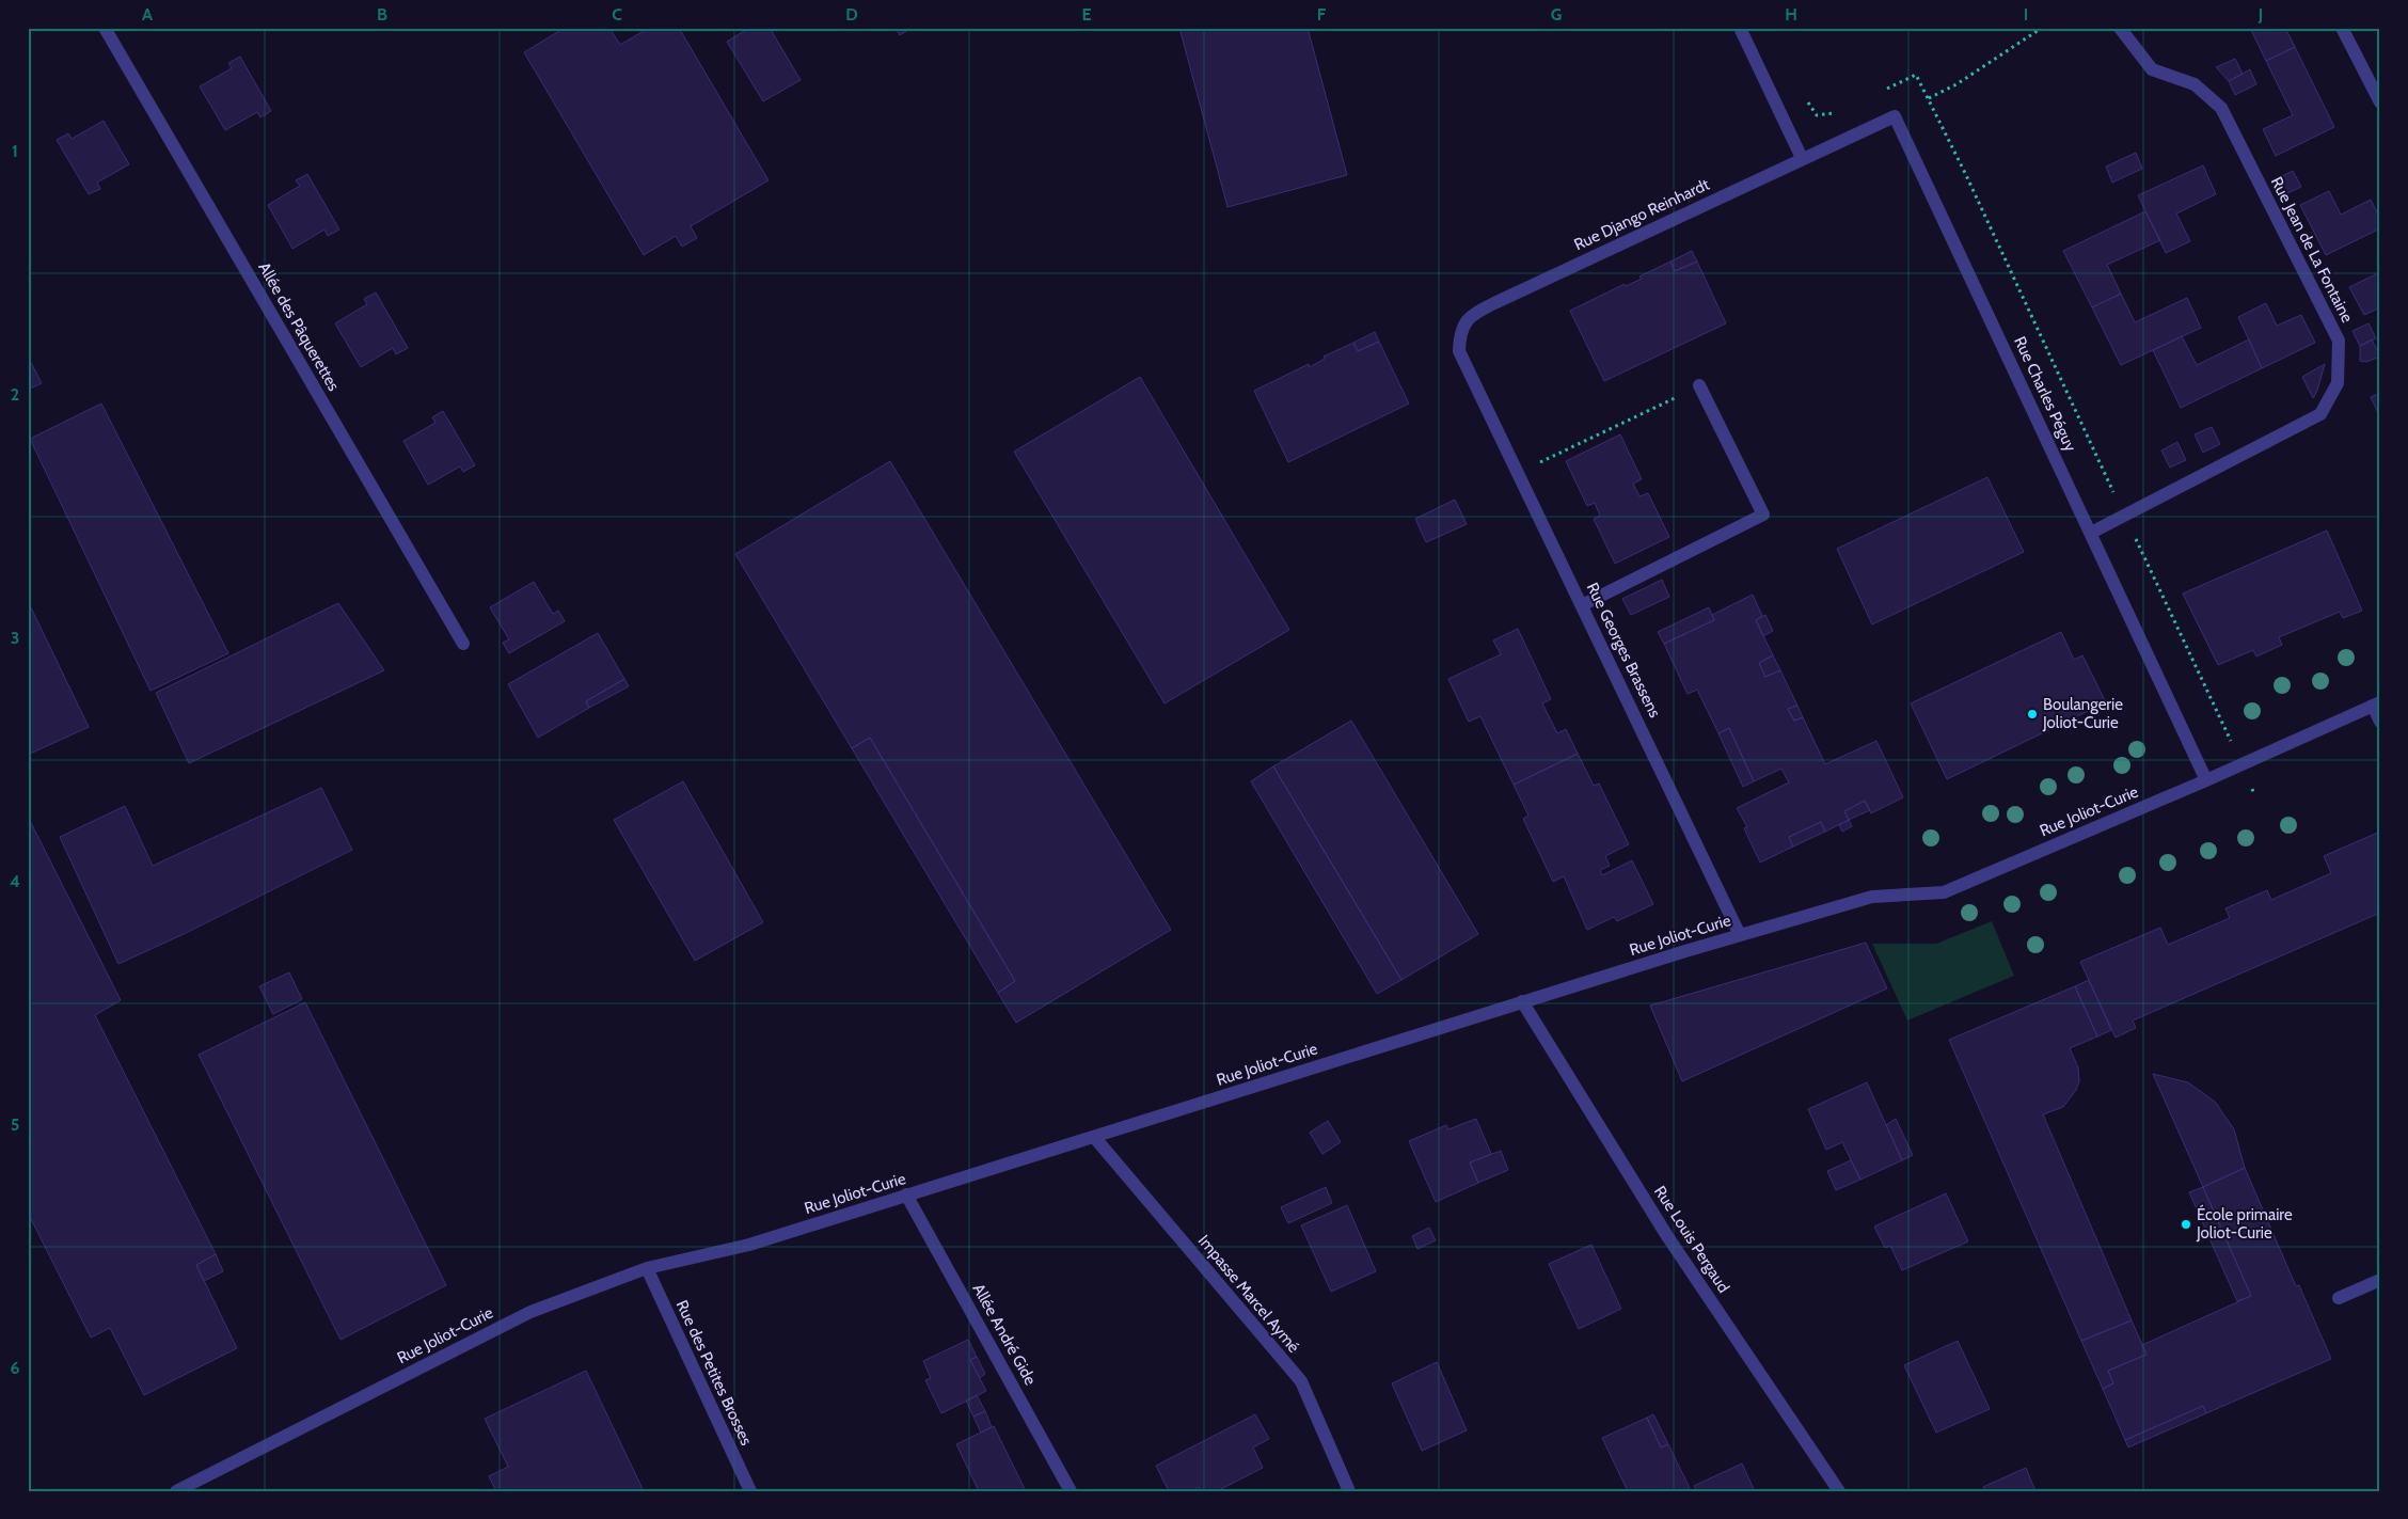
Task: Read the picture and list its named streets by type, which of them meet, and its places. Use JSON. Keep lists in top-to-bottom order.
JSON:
{
  "streets": {
    "street": [
      "Rue Django Reinhardt",
      "Rue Jean de La Fontaine",
      "Allée des Pâquerettes",
      "Rue Charles Péguy",
      "Rue Georges Brassens",
      "Rue Joliot-Curie",
      "Rue Louis Pergaud",
      "Impasse Marcel Aymé",
      "Allée André Gide",
      "Rue des Petites Brosses"
    ]
  },
  "crossings": [
    ["Rue Django Reinhardt", "Rue Charles Péguy"],
    ["Rue Django Reinhardt", "Rue Georges Brassens"],
    ["Rue Jean de La Fontaine", "Rue Charles Péguy"],
    ["Rue Charles Péguy", "Rue Joliot-Curie"],
    ["Rue Georges Brassens", "Rue Joliot-Curie"],
    ["Rue Joliot-Curie", "Rue Louis Pergaud"],
    ["Rue Joliot-Curie", "Impasse Marcel Aymé"],
    ["Rue Joliot-Curie", "Allée André Gide"],
    ["Rue Joliot-Curie", "Rue des Petites Brosses"]
  ],
  "places": ["Boulangerie Joliot-Curie", "École primaire Joliot-Curie"],
  "grid": {
    "columns": [
      "A",
      "B",
      "C",
      "D",
      "E",
      "F",
      "G",
      "H",
      "I",
      "J"
    ],
    "rows": [
      "1",
      "2",
      "3",
      "4",
      "5",
      "6"
    ]
  }
}
